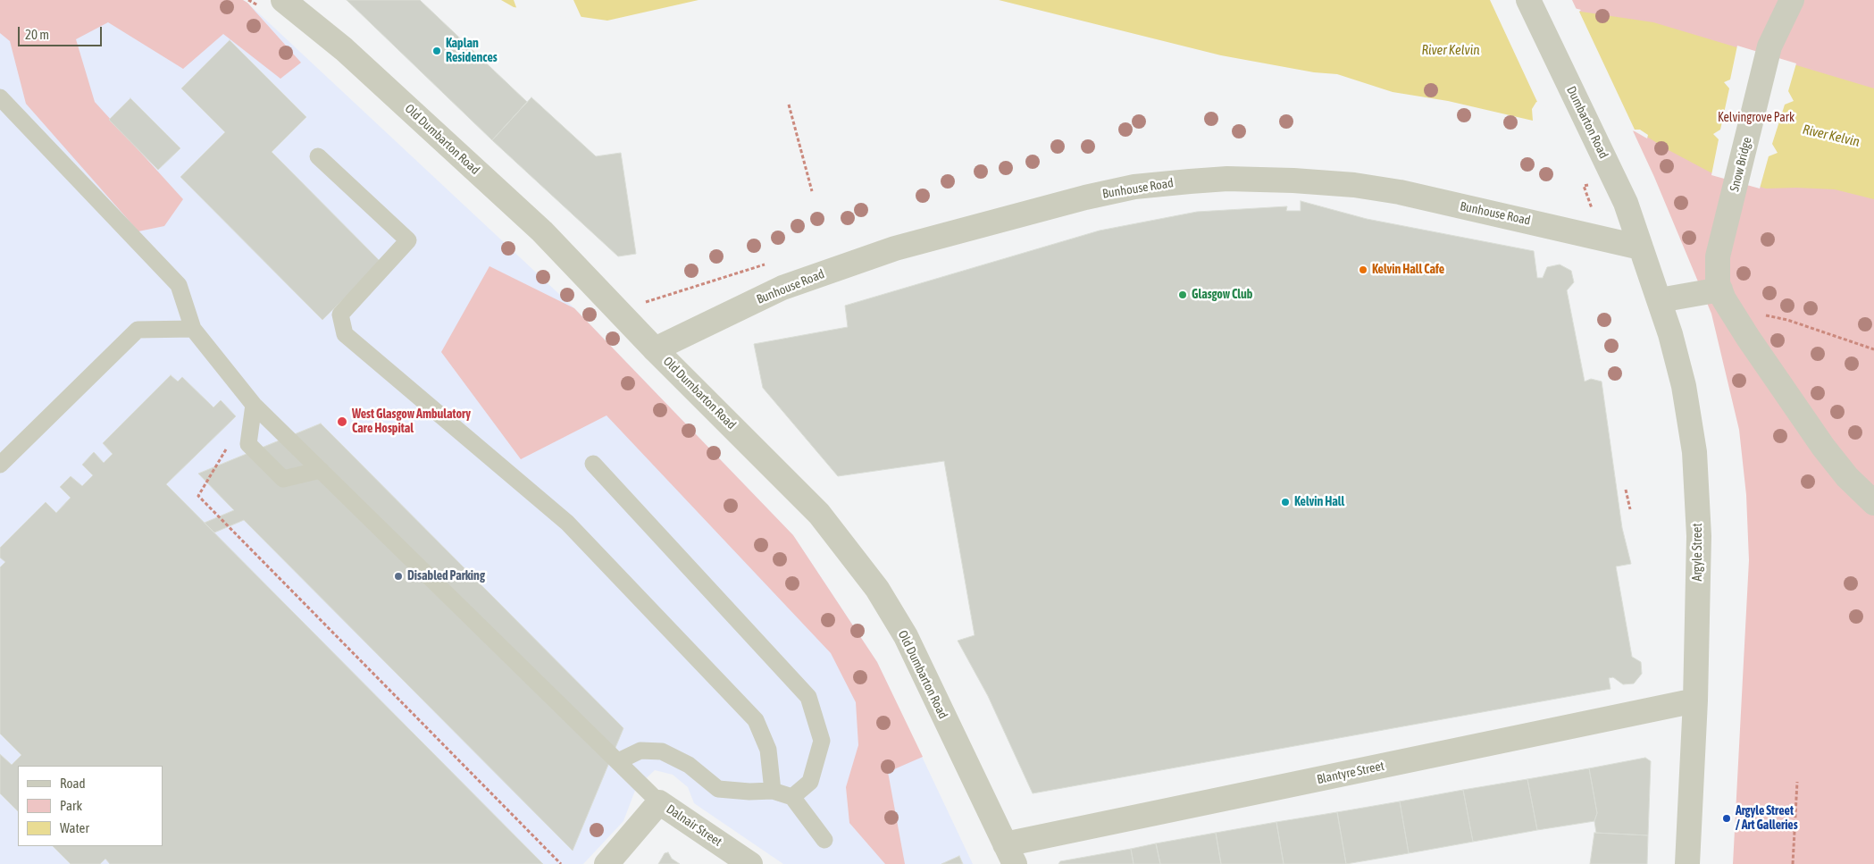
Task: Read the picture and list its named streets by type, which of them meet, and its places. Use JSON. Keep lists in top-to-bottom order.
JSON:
{
  "streets": {
    "street": [
      "Dumbarton Road",
      "Old Dumbarton Road",
      "Snow Bridge",
      "Bunhouse Road",
      "Argyle Street",
      "Blantyre Street",
      "Dalnair Street"
    ]
  },
  "crossings": [
    ["Dumbarton Road", "Bunhouse Road"],
    ["Dumbarton Road", "Argyle Street"],
    ["Old Dumbarton Road", "Bunhouse Road"],
    ["Old Dumbarton Road", "Blantyre Street"],
    ["Bunhouse Road", "Argyle Street"],
    ["Argyle Street", "Blantyre Street"]
  ],
  "water": ["River Kelvin"],
  "parks": ["Kelvingrove Park"],
  "places": [
    "Kaplan Residences",
    "Kelvin Hall Cafe",
    "Glasgow Club",
    "West Glasgow Ambulatory Care Hospital",
    "Kelvin Hall",
    "Disabled Parking",
    "Argyle Street / Art Galleries"
  ],
  "legend": ["Road", "Park", "Water"],
  "scale_bar": "20 m"
}
